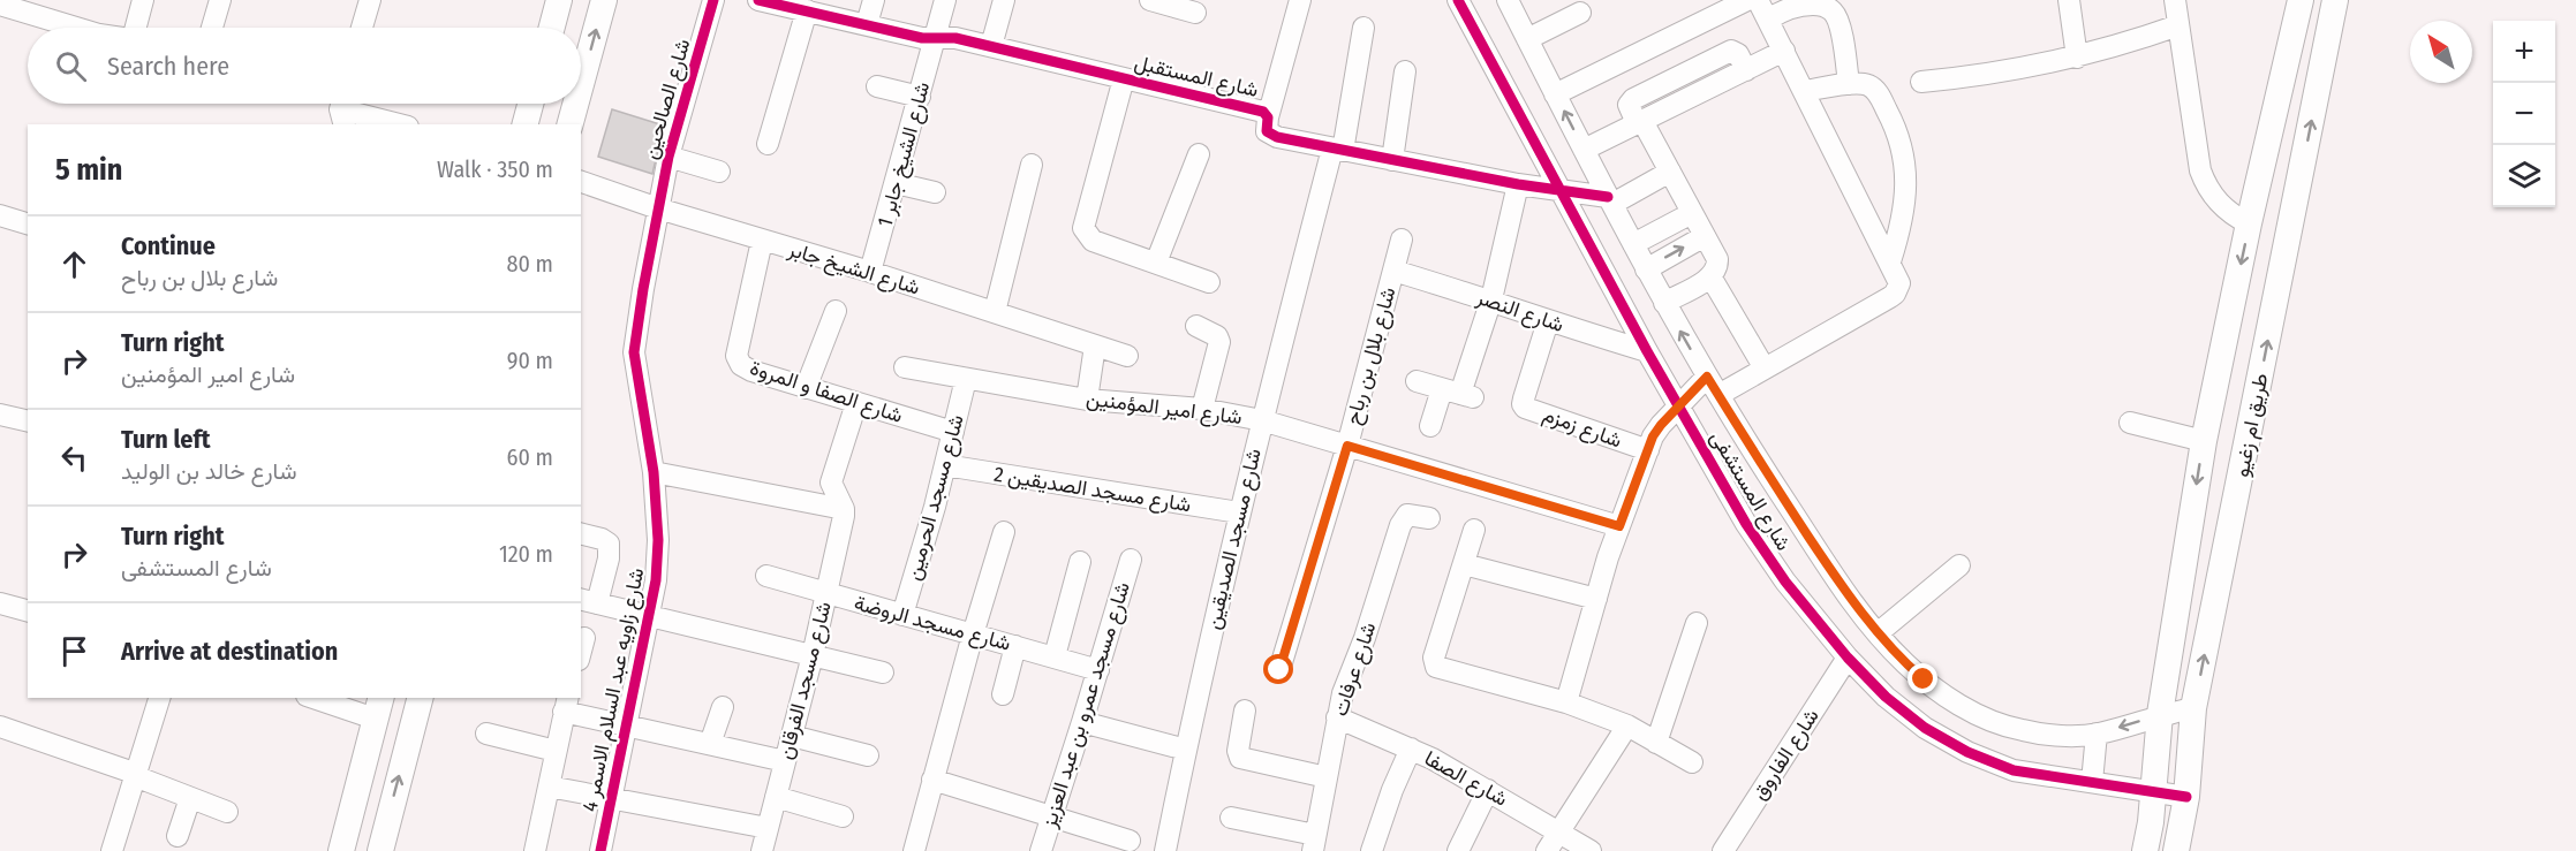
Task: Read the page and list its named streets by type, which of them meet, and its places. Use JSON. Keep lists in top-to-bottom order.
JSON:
{
  "streets": {
    "main road": ["طريق ام زغيو"],
    "street": [
      "شارع المستقبل",
      "شارع الصالحين",
      "شارع الشيخ جابر 1",
      "شارع الشيخ جابر",
      "شارع النصر",
      "شارع بلال بن رباح",
      "شارع الصفا و المروة",
      "شارع امير المؤمنين",
      "شارع زمزم",
      "شارع مسجد الصديقين 2",
      "شارع المستشفى",
      "شارع مسجد الحرمين",
      "شارع مسجد الصديقين",
      "شارع مسجد الروضة",
      "شارع عرفات",
      "شارع مسجد الفرقان",
      "شارع زاويه عبد السلام الاسمر 4",
      "شارع مسجد عمرو بن عبد العزيز",
      "شارع الفاروق",
      "شارع الصفا"
    ]
  },
  "crossings": [
    ["شارع المستقبل", "شارع الشيخ جابر 1"],
    ["شارع المستقبل", "شارع المستشفى"],
    ["شارع المستقبل", "شارع مسجد الصديقين"],
    ["شارع الصالحين", "شارع الشيخ جابر"],
    ["شارع الصالحين", "شارع زاويه عبد السلام الاسمر 4"],
    ["شارع الشيخ جابر 1", "شارع الشيخ جابر"],
    ["شارع الشيخ جابر", "شارع الصفا و المروة"],
    ["شارع الشيخ جابر", "شارع زاويه عبد السلام الاسمر 4"],
    ["شارع النصر", "شارع بلال بن رباح"],
    ["شارع النصر", "شارع زمزم"],
    ["شارع النصر", "شارع المستشفى"],
    ["شارع بلال بن رباح", "شارع امير المؤمنين"],
    ["شارع الصفا و المروة", "شارع مسجد الحرمين"],
    ["شارع امير المؤمنين", "شارع مسجد الحرمين"],
    ["شارع امير المؤمنين", "شارع مسجد الصديقين"],
    ["طريق ام زغيو", "شارع المستشفى"],
    ["شارع مسجد الصديقين 2", "شارع مسجد الحرمين"],
    ["شارع مسجد الصديقين 2", "شارع مسجد الصديقين"],
    ["شارع المستشفى", "شارع الفاروق"],
    ["شارع مسجد الحرمين", "شارع مسجد الروضة"],
    ["شارع مسجد الروضة", "شارع مسجد الفرقان"],
    ["شارع مسجد الروضة", "شارع مسجد عمرو بن عبد العزيز"],
    ["شارع عرفات", "شارع الصفا"]
  ],
  "north": "top left",
  "page": {
    "map_buttons": ["+", "−"],
    "search": "Search here",
    "heading": ["5 min", "Walk · 350 m"],
    "list": [
      ["Continue", "شارع بلال بن رباح", "80 m"],
      ["Turn right", "شارع امير المؤمنين", "90 m"],
      ["Turn left", "شارع خالد بن الوليد", "60 m"],
      ["Turn right", "شارع المستشفى", "120 m"],
      "Arrive at destination"
    ]
  }
}
